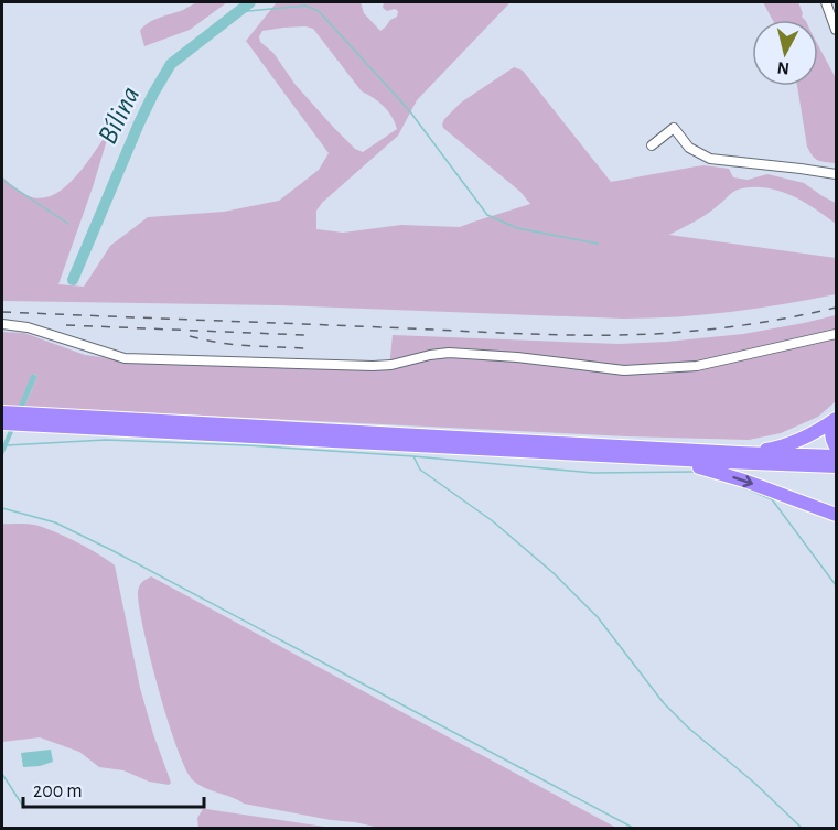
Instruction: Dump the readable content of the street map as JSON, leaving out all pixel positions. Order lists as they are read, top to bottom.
{
  "water": ["Bílina"],
  "scale_bar": "200 m",
  "north": "bottom"
}
